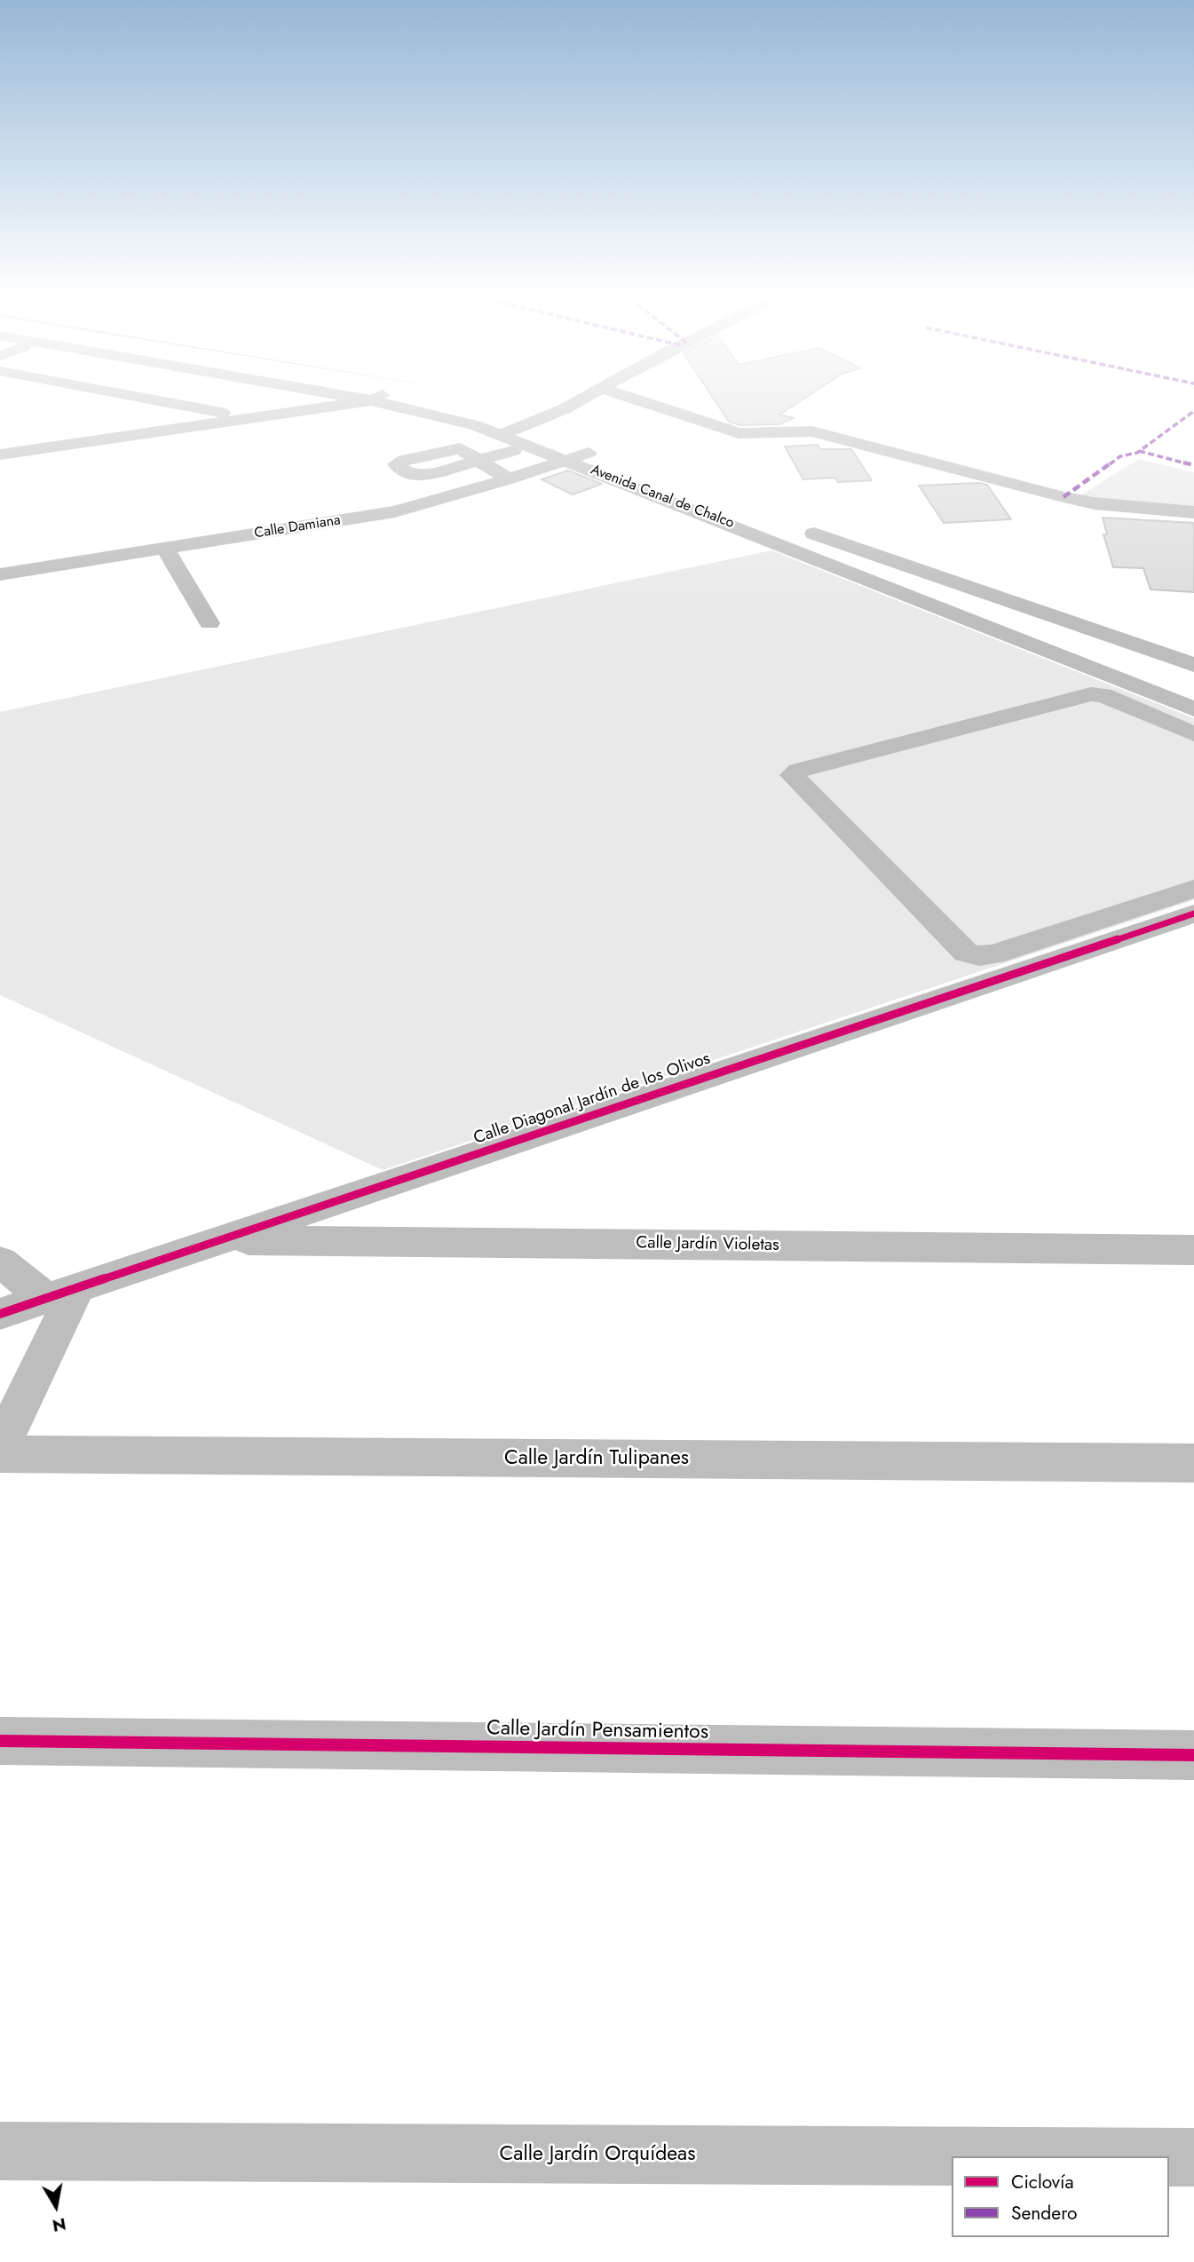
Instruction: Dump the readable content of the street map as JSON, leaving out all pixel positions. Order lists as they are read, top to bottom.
{
  "streets": {
    "street": [
      "Avenida Canal de Chalco",
      "Calle Damiana",
      "Calle Diagonal Jardín de los Olivos",
      "Calle Jardín Violetas",
      "Calle Jardín Tulipanes",
      "Calle Jardín Pensamientos",
      "Calle Jardín Orquídeas"
    ]
  },
  "crossings": [
    ["Avenida Canal de Chalco", "Calle Damiana"],
    ["Calle Diagonal Jardín de los Olivos", "Calle Jardín Violetas"]
  ],
  "legend": ["Ciclovía", "Sendero"],
  "north": "bottom"
}
